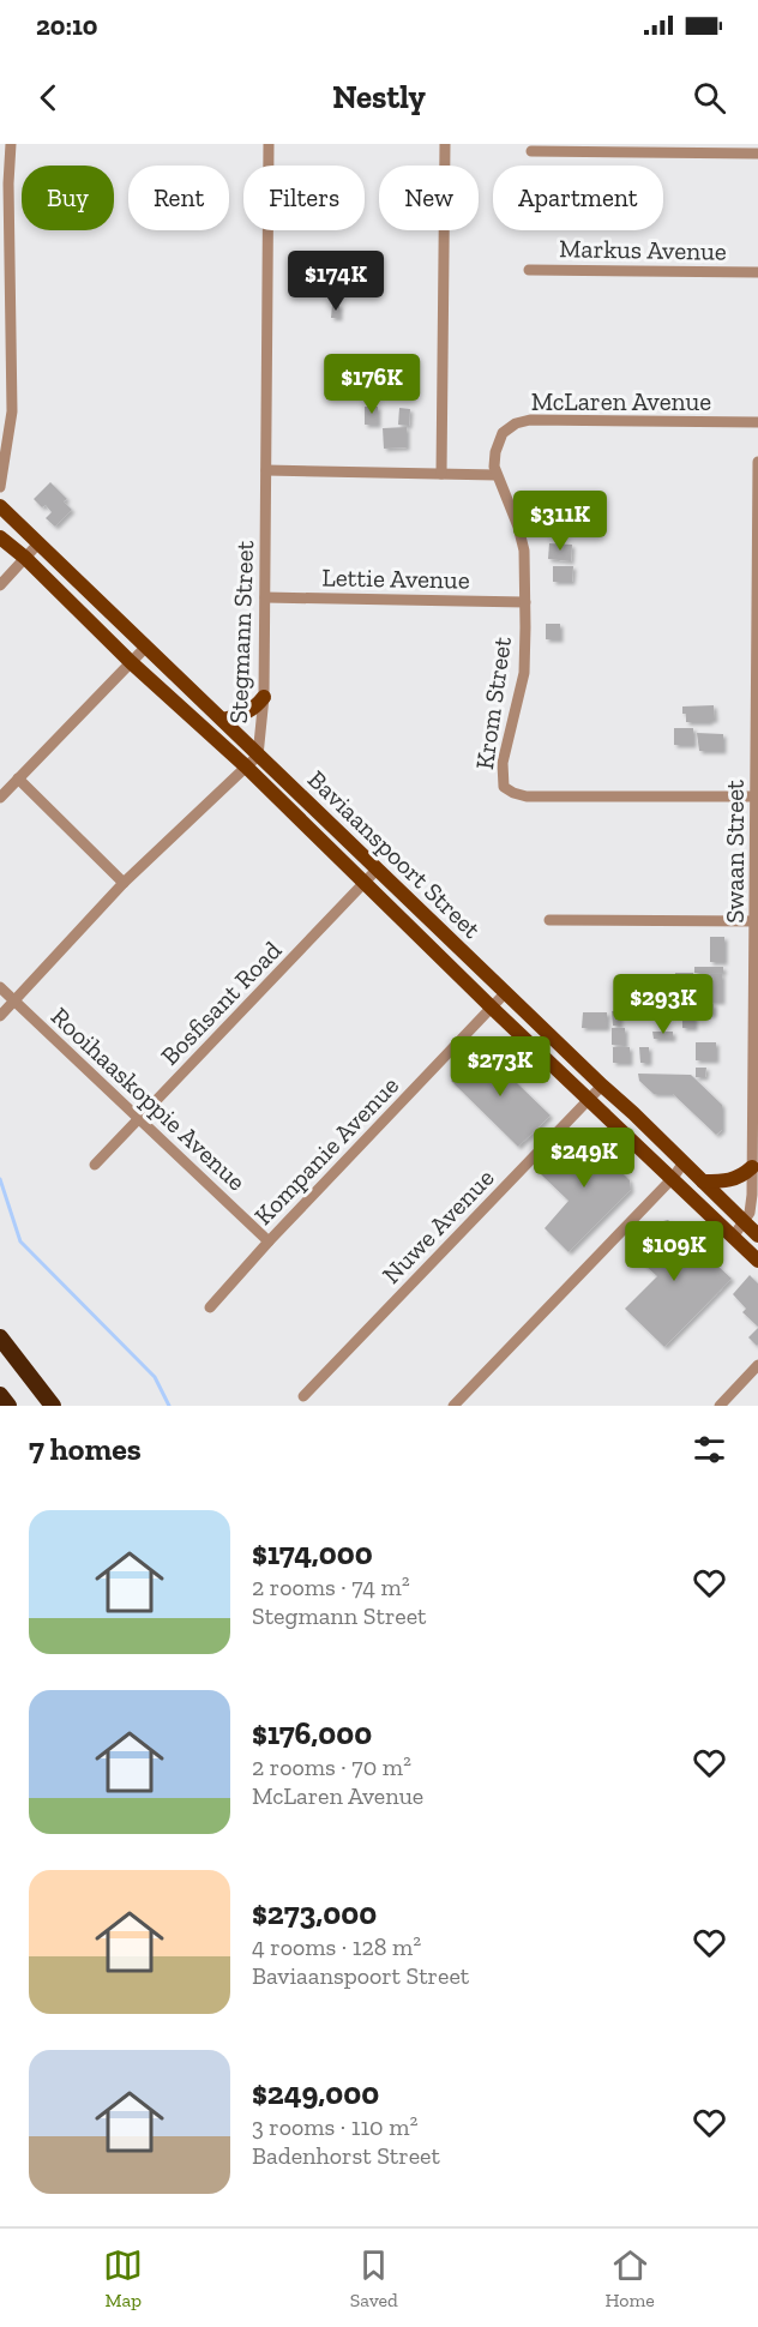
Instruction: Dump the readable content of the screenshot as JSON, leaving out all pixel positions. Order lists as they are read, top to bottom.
{
  "streets": {
    "main road": ["Baviaanspoort Street"],
    "street": [
      "Markus Avenue",
      "McLaren Avenue",
      "Lettie Avenue",
      "Stegmann Street",
      "Krom Street",
      "Swaan Street",
      "Bosfisant Road",
      "Rooihaaskoppie Avenue",
      "Kompanie Avenue",
      "Nuwe Avenue"
    ]
  },
  "crossings": [
    ["McLaren Avenue", "Krom Street"],
    ["Lettie Avenue", "Stegmann Street"],
    ["Lettie Avenue", "Krom Street"],
    ["Stegmann Street", "Baviaanspoort Street"],
    ["Stegmann Street", "Rooihaaskoppie Avenue"],
    ["Krom Street", "Swaan Street"],
    ["Swaan Street", "Baviaanspoort Street"],
    ["Baviaanspoort Street", "Bosfisant Road"],
    ["Baviaanspoort Street", "Kompanie Avenue"],
    ["Baviaanspoort Street", "Nuwe Avenue"],
    ["Bosfisant Road", "Rooihaaskoppie Avenue"],
    ["Rooihaaskoppie Avenue", "Kompanie Avenue"]
  ],
  "page": {
    "status": "20:10",
    "header": "Nestly",
    "chip": [
      "Buy",
      "Rent",
      "Filters",
      "New",
      "Apartment"
    ],
    "price": [
      "$174K",
      "$176K",
      "$311K",
      "$293K",
      "$273K",
      "$249K",
      "$109K"
    ],
    "heading": "7 homes",
    "list": [
      {
        "name": "$174,000",
        "note": "2 rooms · 74 m² · Stegmann Street"
      },
      {
        "name": "$176,000",
        "note": "2 rooms · 70 m² · McLaren Avenue"
      },
      {
        "name": "$273,000",
        "note": "4 rooms · 128 m² · Baviaanspoort Street"
      },
      {
        "name": "$249,000",
        "note": "3 rooms · 110 m² · Badenhorst Street"
      }
    ],
    "tabs": ["Map", "Saved", "Home"]
  }
}
